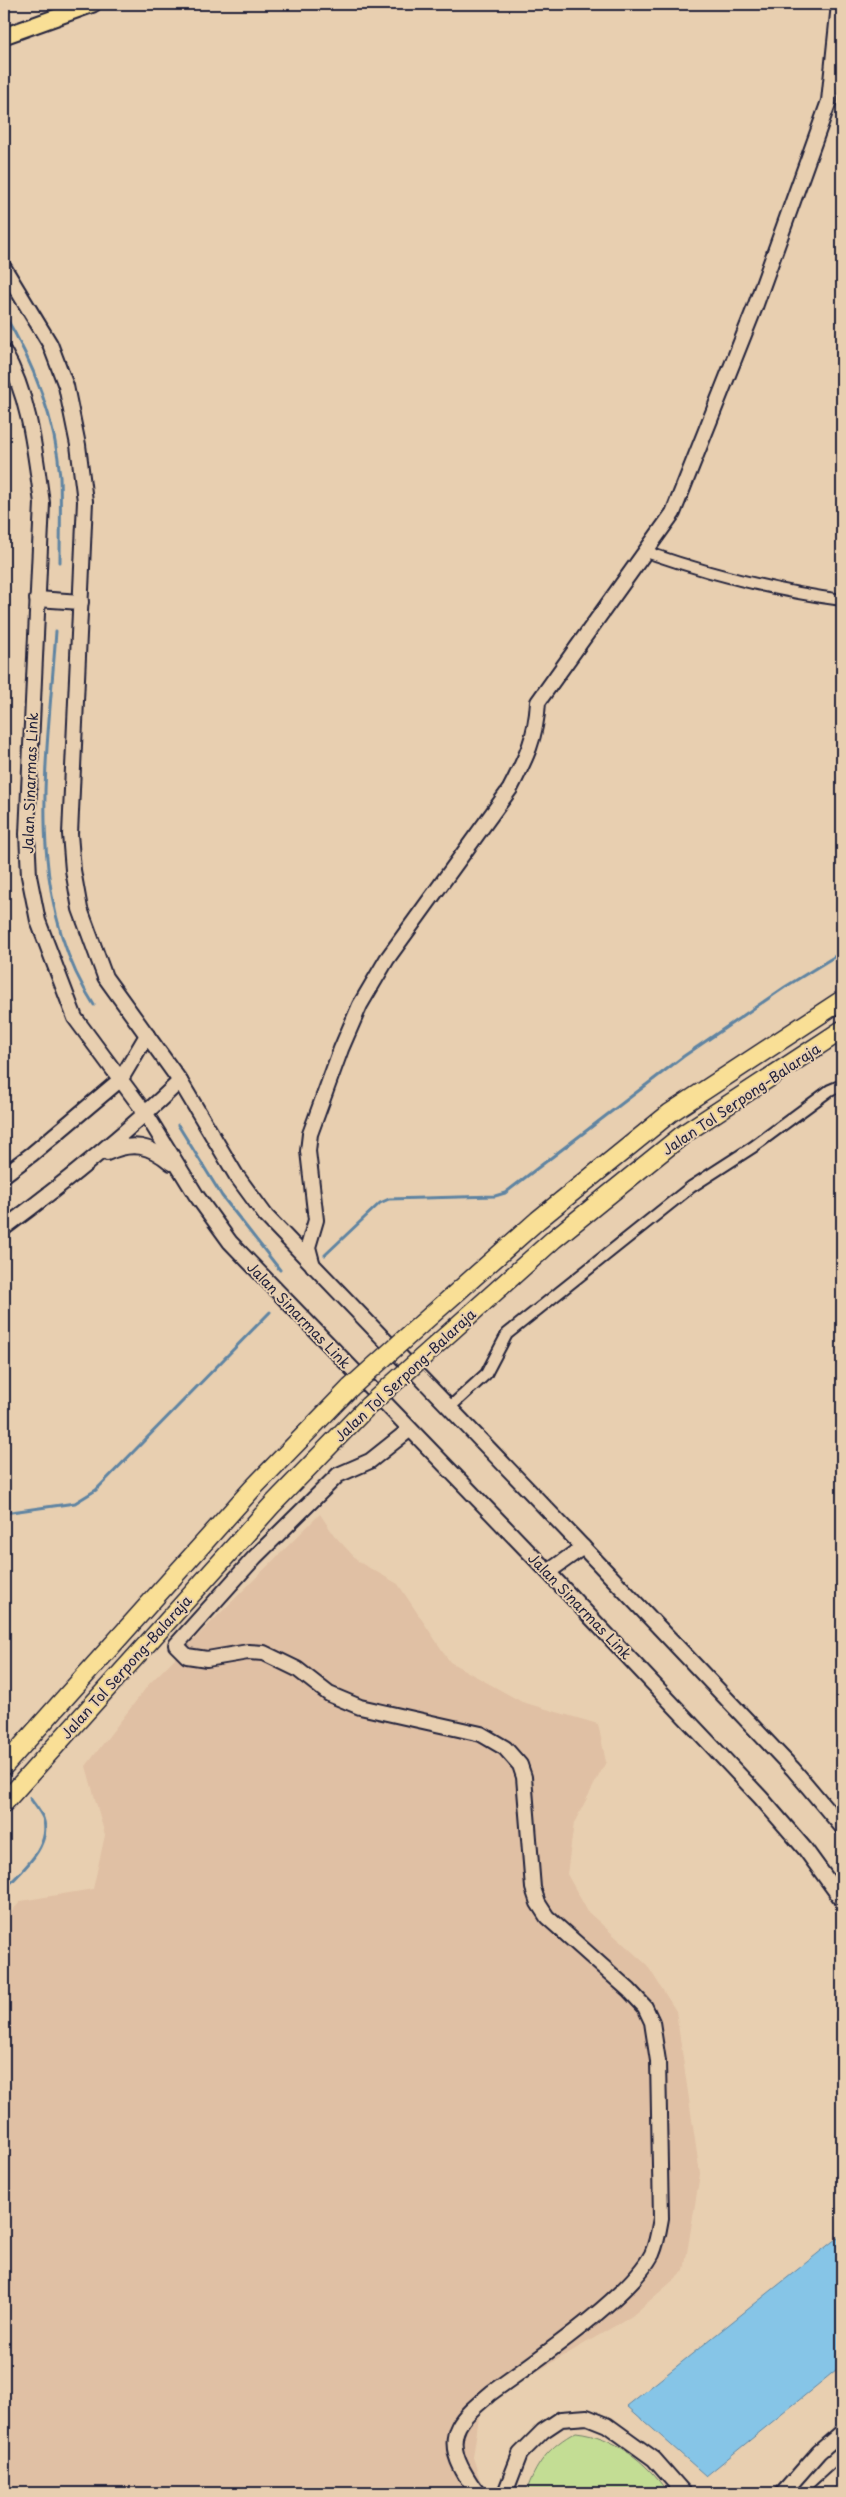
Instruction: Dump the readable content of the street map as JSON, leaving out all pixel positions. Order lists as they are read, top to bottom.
{
  "streets": {
    "highway": ["Jalan Tol Serpong–Balaraja"],
    "street": ["Jalan Sinarmas Link"]
  }
}
